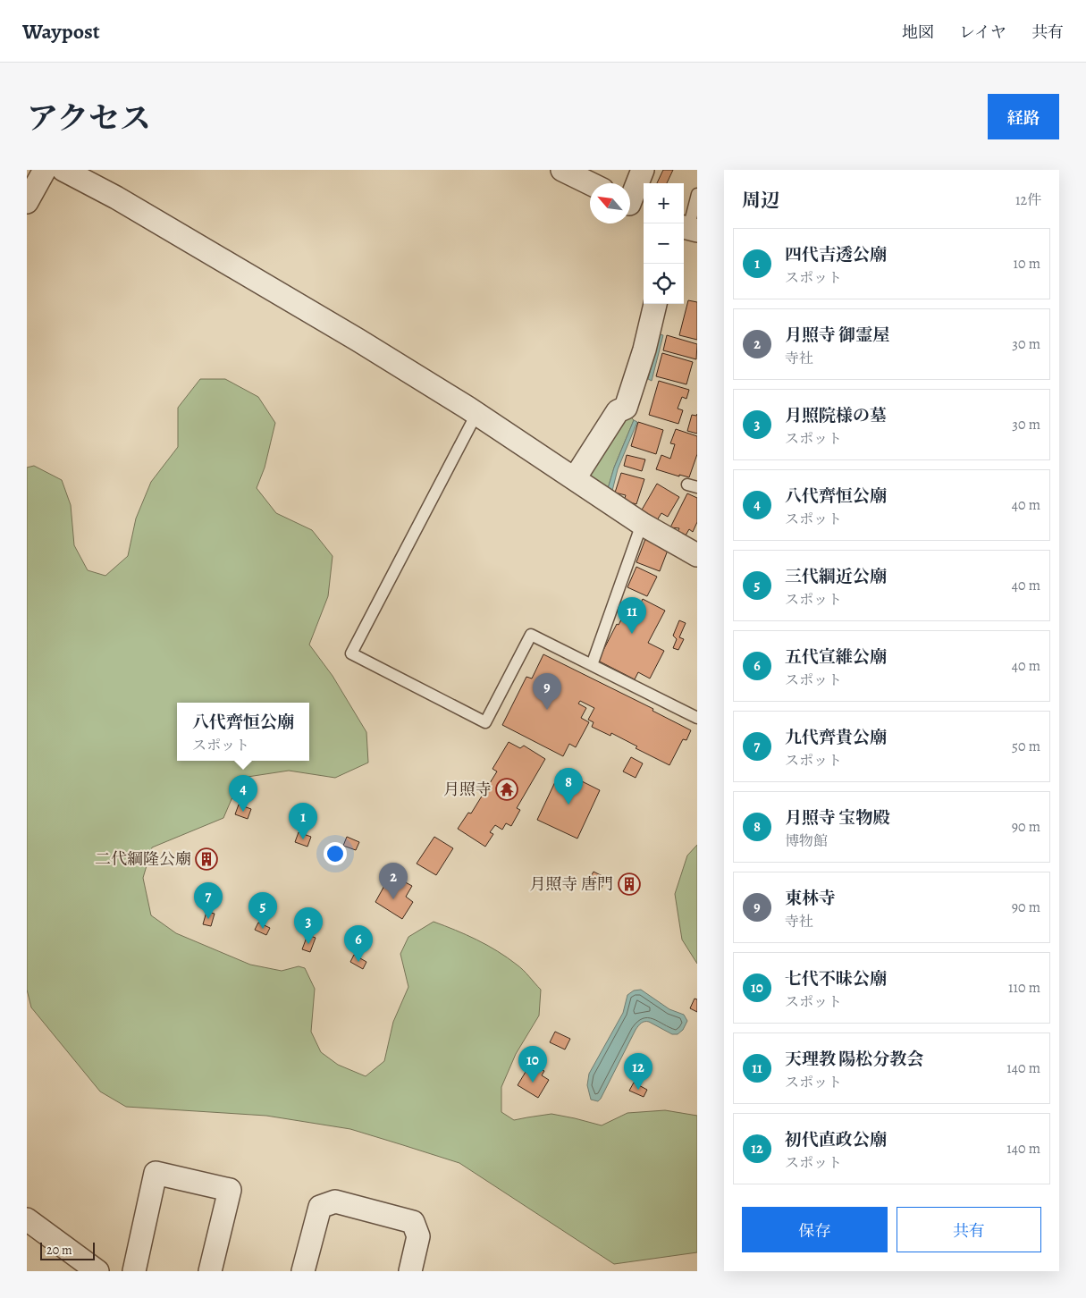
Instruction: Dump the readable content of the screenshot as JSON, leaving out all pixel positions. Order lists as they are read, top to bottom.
{
  "places": {
    "temple": ["月照寺"],
    "building": ["二代綱隆公廟", "月照寺 唐門"]
  },
  "scale_bar": "20 m",
  "north": "top left",
  "page": {
    "header": "Waypost",
    "nav": ["地図", "レイヤ", "共有"],
    "title": "アクセス",
    "buttons": [
      "経路",
      ["保存", "共有"]
    ],
    "heading": ["周辺", "12件"],
    "map_buttons": ["+", "−"],
    "list": [
      {
        "mark": "1",
        "name": "四代吉透公廟",
        "note": "スポット",
        "value": "10 m"
      },
      {
        "mark": "2",
        "name": "月照寺 御霊屋",
        "note": "寺社",
        "value": "30 m"
      },
      {
        "mark": "3",
        "name": "月照院様の墓",
        "note": "スポット",
        "value": "30 m"
      },
      {
        "mark": "4",
        "name": "八代齊恒公廟",
        "note": "スポット",
        "value": "40 m"
      },
      {
        "mark": "5",
        "name": "三代綱近公廟",
        "note": "スポット",
        "value": "40 m"
      },
      {
        "mark": "6",
        "name": "五代宣維公廟",
        "note": "スポット",
        "value": "40 m"
      },
      {
        "mark": "7",
        "name": "九代齊貴公廟",
        "note": "スポット",
        "value": "50 m"
      },
      {
        "mark": "8",
        "name": "月照寺 宝物殿",
        "note": "博物館",
        "value": "90 m"
      },
      {
        "mark": "9",
        "name": "東林寺",
        "note": "寺社",
        "value": "90 m"
      },
      {
        "mark": "10",
        "name": "七代不昧公廟",
        "note": "スポット",
        "value": "110 m"
      },
      {
        "mark": "11",
        "name": "天理教 陽松分教会",
        "note": "スポット",
        "value": "140 m"
      },
      {
        "mark": "12",
        "name": "初代直政公廟",
        "note": "スポット",
        "value": "140 m"
      }
    ],
    "pins": [
      "11",
      "9",
      "8",
      "4",
      "1",
      "2",
      "7",
      "5",
      "3",
      "6",
      "10",
      "12"
    ],
    "popup": ["八代齊恒公廟", "スポット"],
    "scale": "20 m"
  }
}
